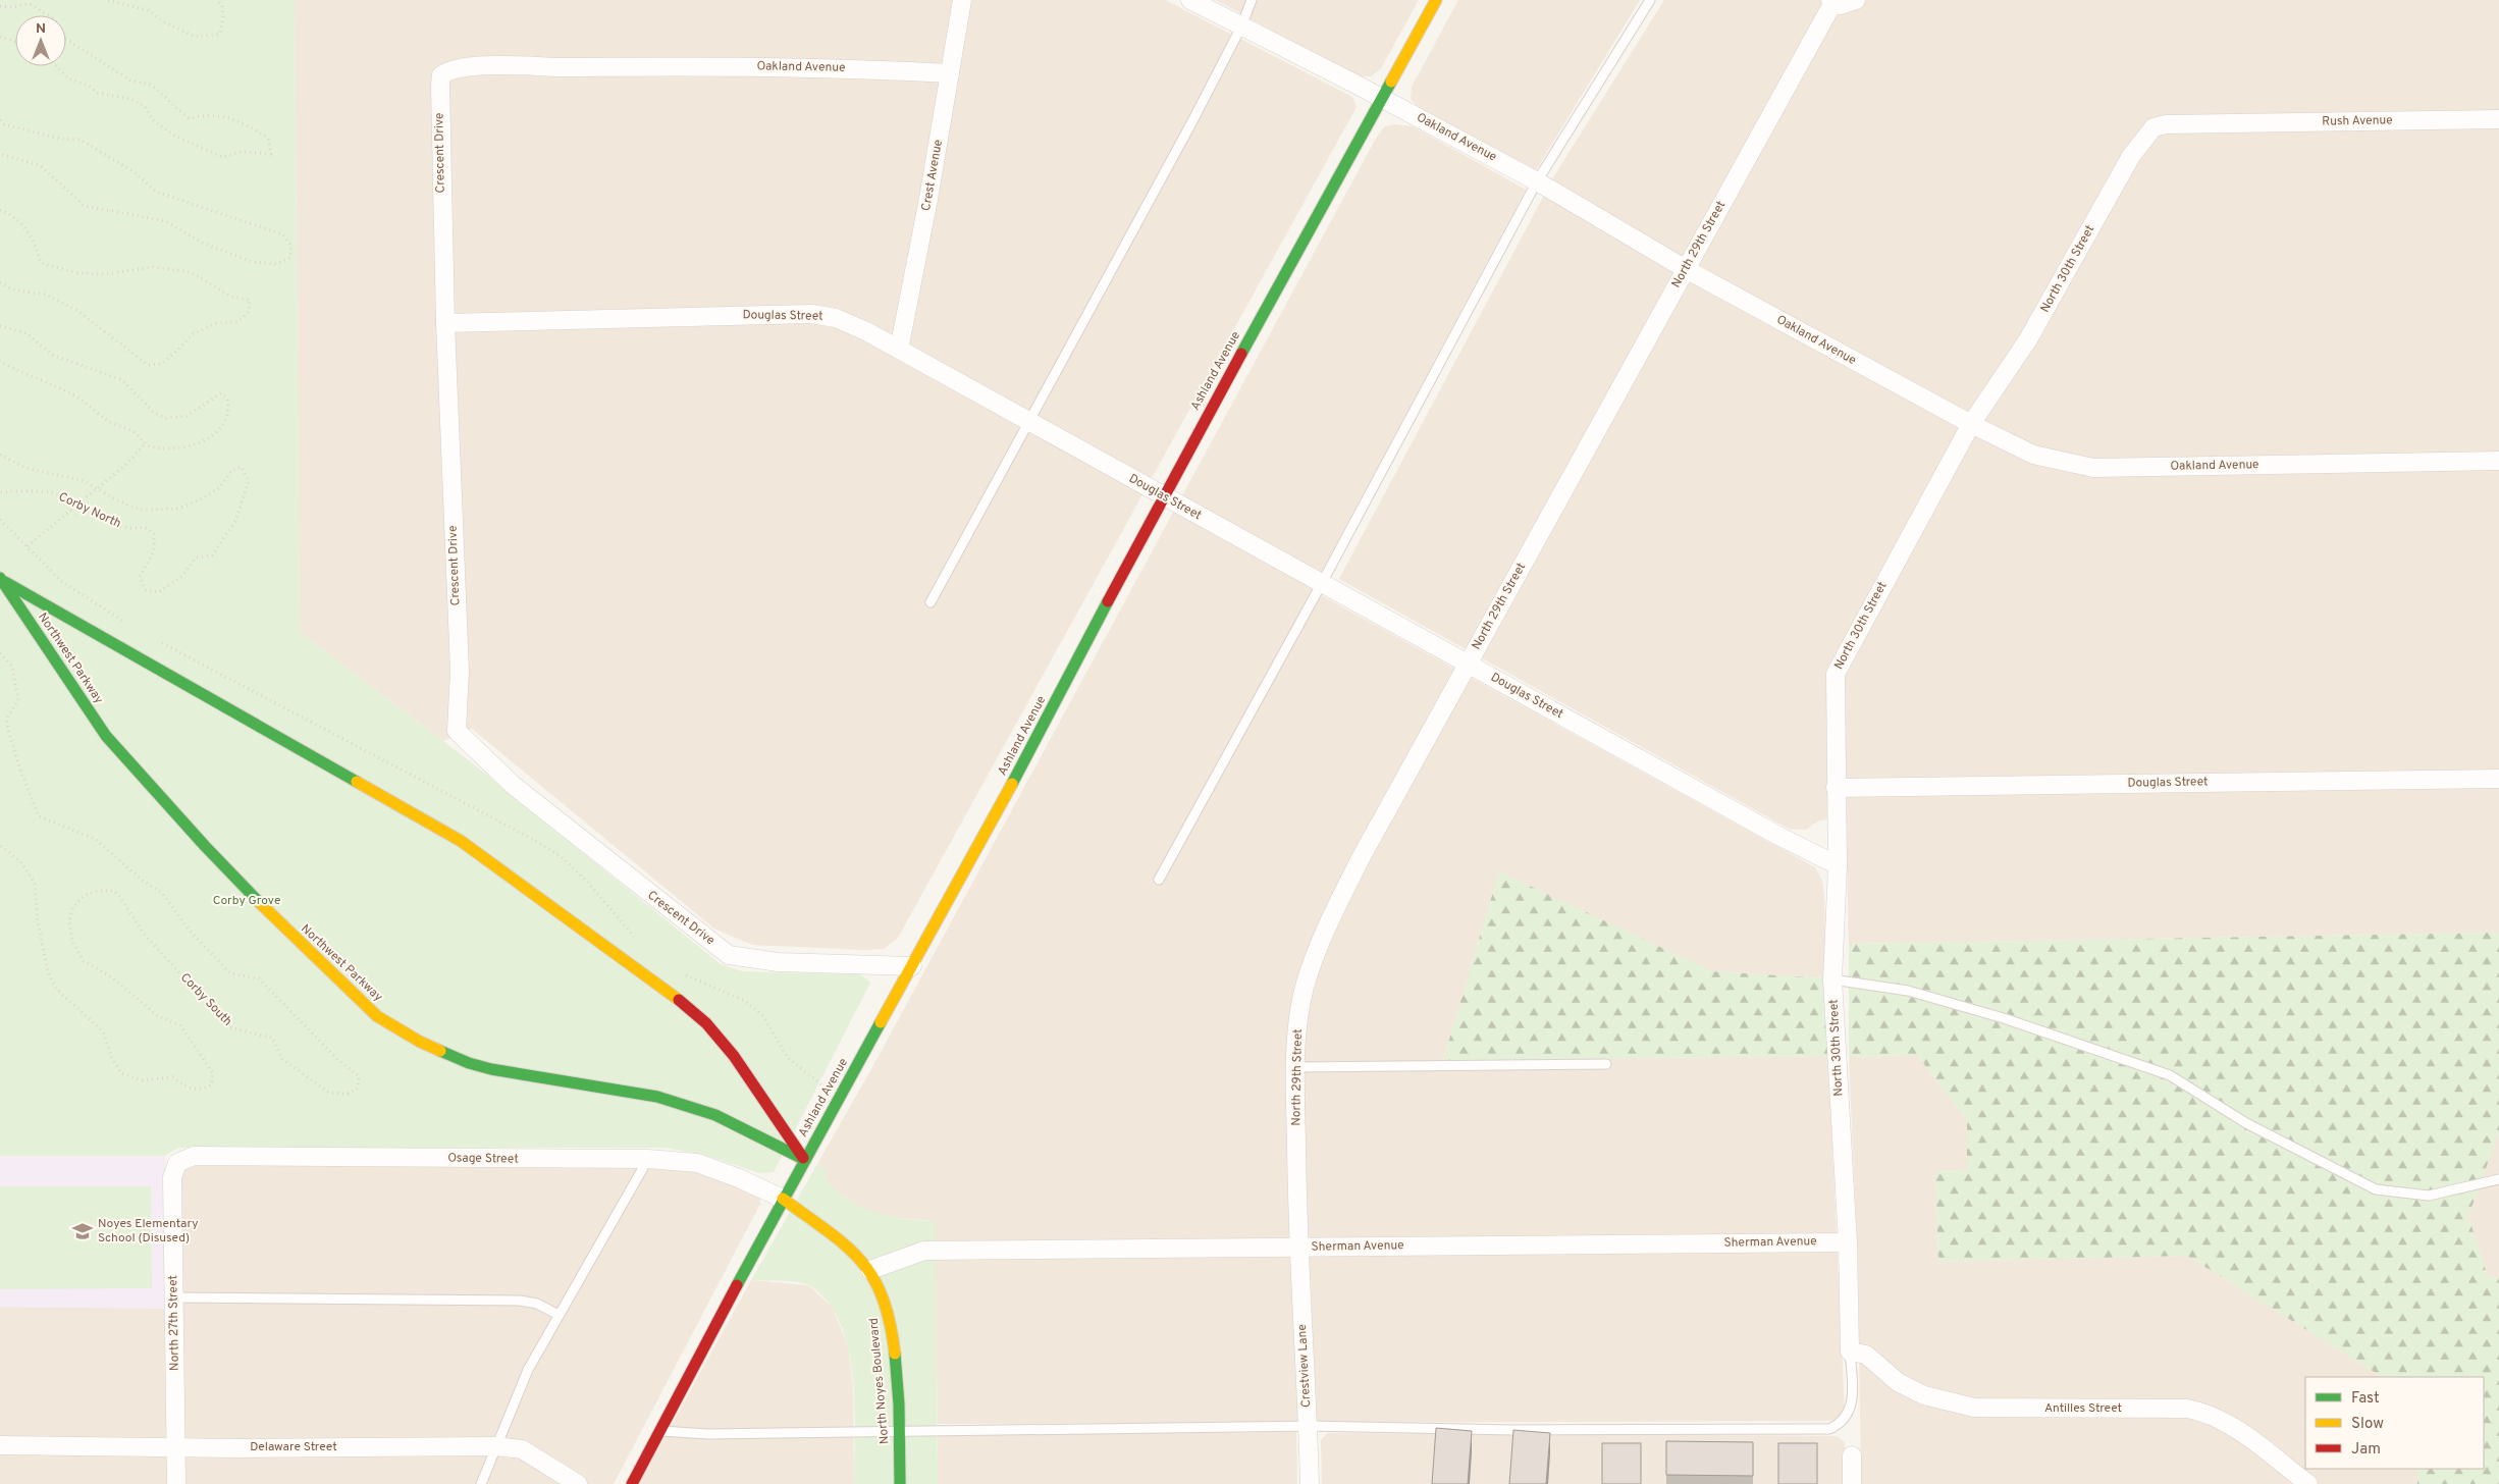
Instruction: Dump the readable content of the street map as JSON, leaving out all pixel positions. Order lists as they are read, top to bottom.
{
  "streets": {
    "street": [
      "Oakland Avenue",
      "Rush Avenue",
      "Crescent Drive",
      "Crest Avenue",
      "North 29th Street",
      "North 30th Street",
      "Douglas Street",
      "Ashland Avenue",
      "Northwest Parkway",
      "Osage Street",
      "Sherman Avenue",
      "North 27th Street",
      "Crestview Lane",
      "North Noyes Boulevard",
      "Antilles Street",
      "Delaware Street"
    ],
    "path": ["Corby North", "Corby South"]
  },
  "crossings": [
    ["Oakland Avenue", "Crescent Drive"],
    ["Oakland Avenue", "Crest Avenue"],
    ["Oakland Avenue", "North 29th Street"],
    ["Oakland Avenue", "North 30th Street"],
    ["Oakland Avenue", "Ashland Avenue"],
    ["Rush Avenue", "North 30th Street"],
    ["Crescent Drive", "Douglas Street"],
    ["Crescent Drive", "Ashland Avenue"],
    ["Crest Avenue", "Douglas Street"],
    ["North 29th Street", "Douglas Street"],
    ["North 29th Street", "Sherman Avenue"],
    ["North 29th Street", "Crestview Lane"],
    ["North 30th Street", "Douglas Street"],
    ["North 30th Street", "Sherman Avenue"],
    ["North 30th Street", "Antilles Street"],
    ["Douglas Street", "Ashland Avenue"],
    ["Ashland Avenue", "Northwest Parkway"],
    ["Ashland Avenue", "Osage Street"],
    ["Ashland Avenue", "North Noyes Boulevard"],
    ["Osage Street", "North 27th Street"],
    ["Osage Street", "North Noyes Boulevard"],
    ["Sherman Avenue", "Crestview Lane"],
    ["Sherman Avenue", "North Noyes Boulevard"],
    ["North 27th Street", "Delaware Street"]
  ],
  "parks": ["Corby Grove"],
  "places": {
    "school or university": ["Noyes Elementary School (Disused)"]
  },
  "legend": ["Fast", "Slow", "Jam"],
  "north": "top"
}
